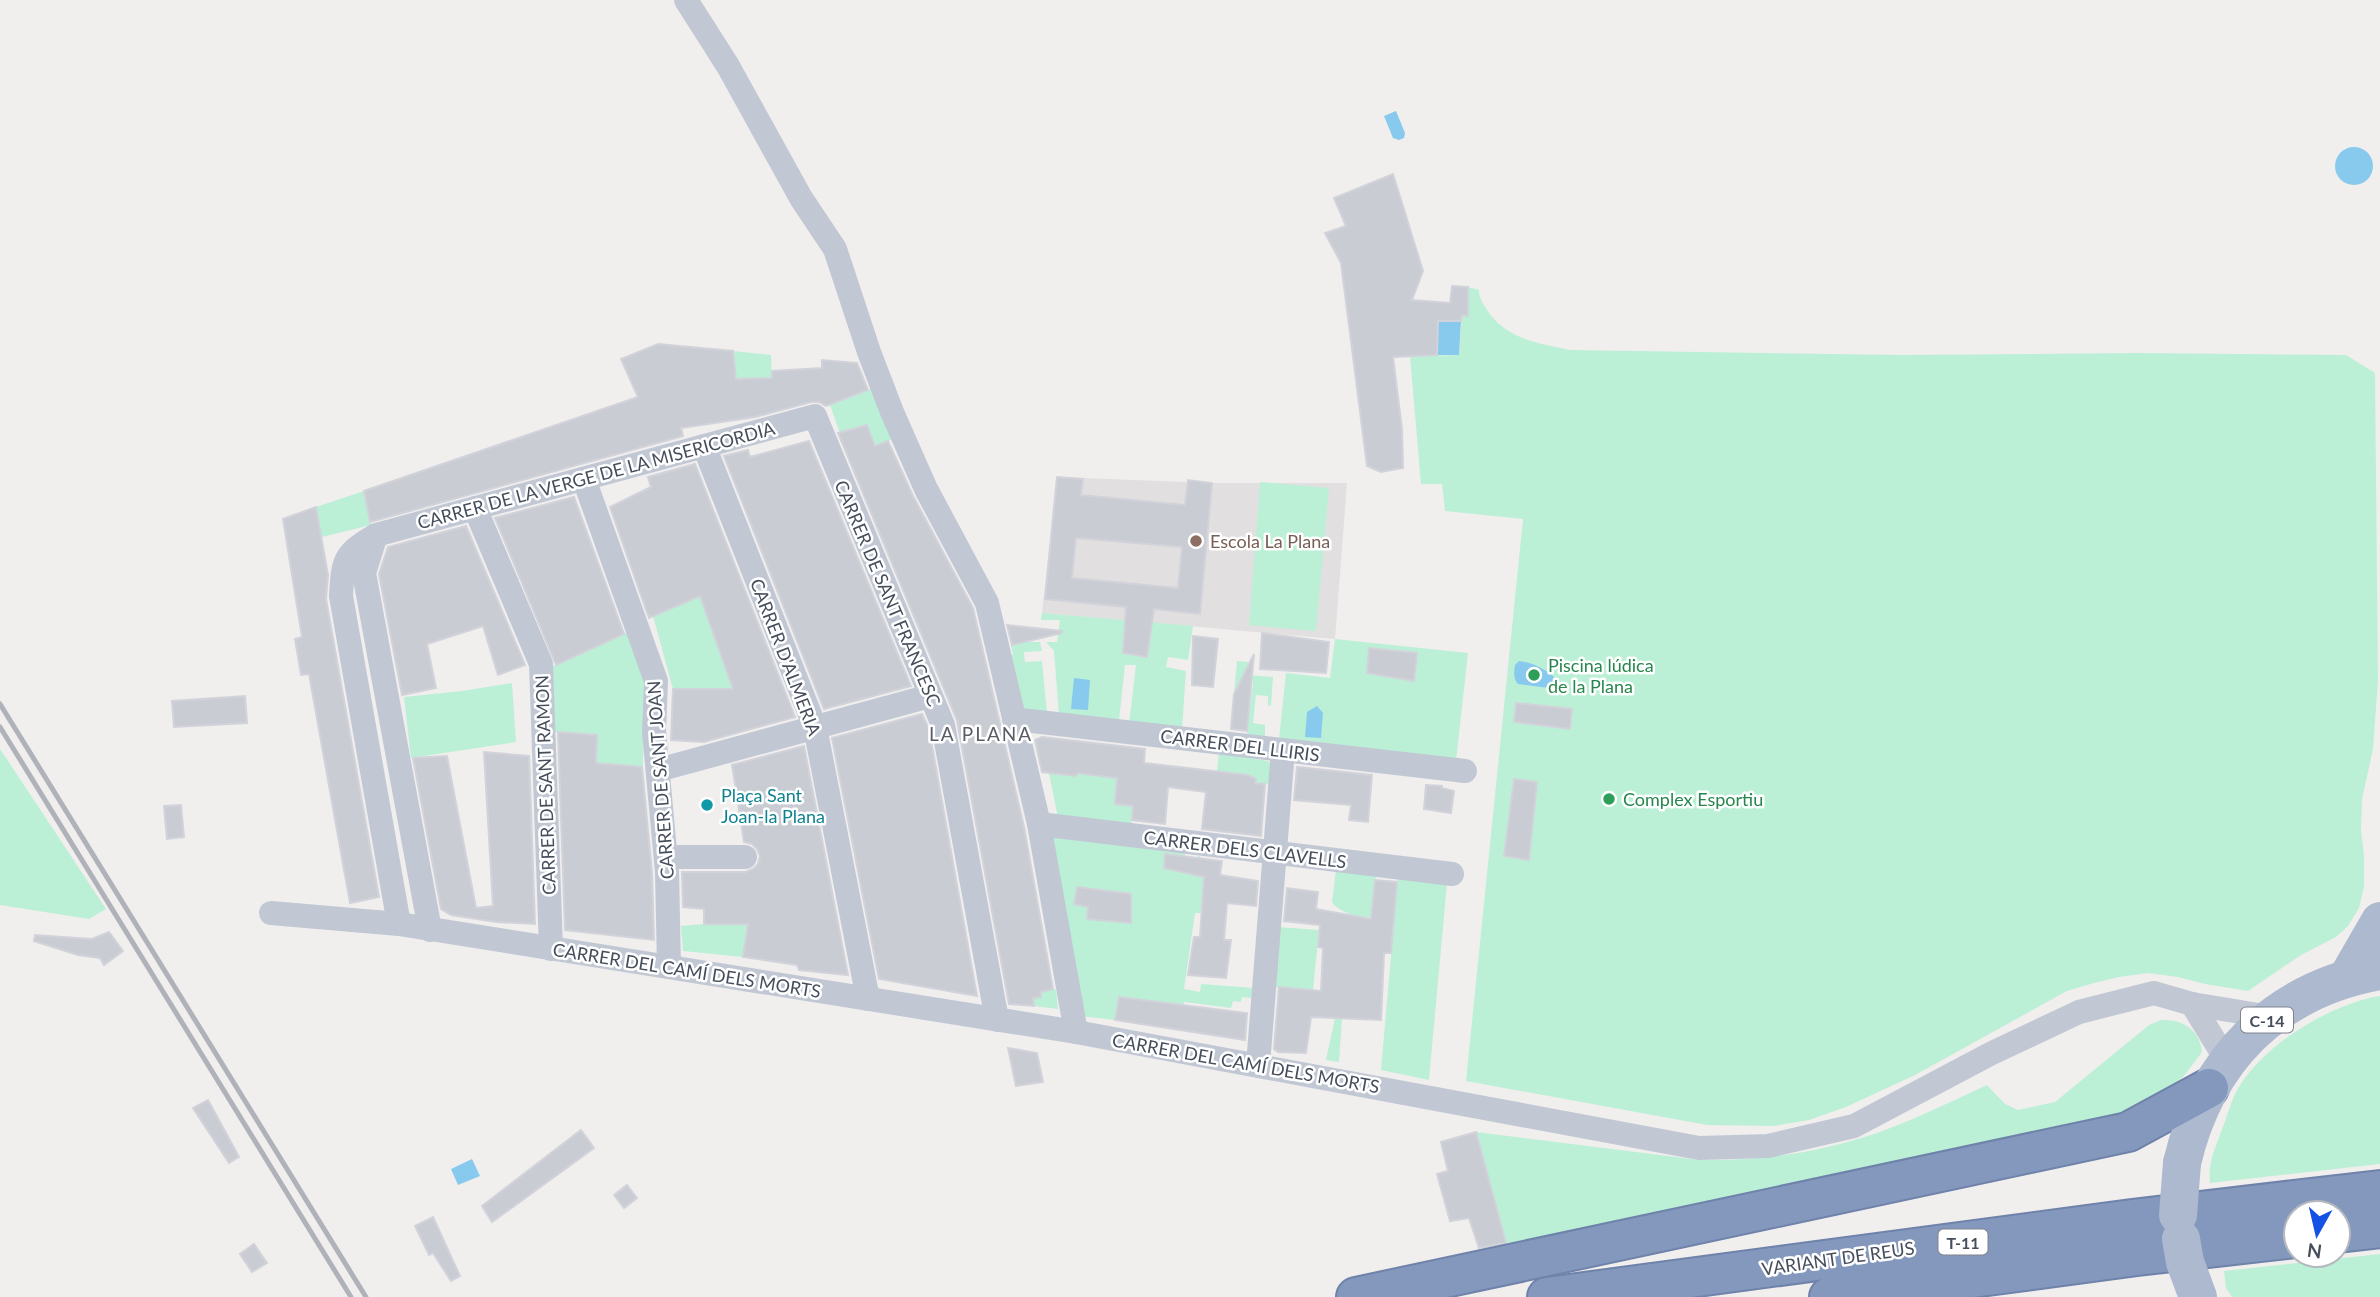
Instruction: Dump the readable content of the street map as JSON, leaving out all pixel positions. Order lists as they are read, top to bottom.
{
  "streets": {
    "highway": ["T-11", "VARIANT DE REUS"],
    "main road": ["C-14"],
    "street": [
      "CARRER DE LA VERGE DE LA MISERICORDIA",
      "CARRER DE SANT FRANCESC",
      "CARRER D'ALMERIA",
      "CARRER DEL LLIRIS",
      "CARRER DE SANT JOAN",
      "CARRER DE SANT RAMON",
      "CARRER DELS CLAVELLS",
      "CARRER DEL CAMÍ DELS MORTS"
    ]
  },
  "crossings": [
    ["CARRER DE LA VERGE DE LA MISERICORDIA", "CARRER DE SANT FRANCESC"],
    ["CARRER DE LA VERGE DE LA MISERICORDIA", "CARRER D'ALMERIA"],
    ["CARRER DE LA VERGE DE LA MISERICORDIA", "CARRER DE SANT JOAN"],
    ["CARRER DE LA VERGE DE LA MISERICORDIA", "CARRER DE SANT RAMON"],
    ["CARRER DE SANT FRANCESC", "CARRER DEL CAMÍ DELS MORTS"],
    ["CARRER D'ALMERIA", "CARRER DEL CAMÍ DELS MORTS"],
    ["CARRER DE SANT JOAN", "CARRER DEL CAMÍ DELS MORTS"],
    ["CARRER DE SANT RAMON", "CARRER DEL CAMÍ DELS MORTS"],
    ["CARRER DEL CAMÍ DELS MORTS", "C-14"]
  ],
  "districts": ["LA PLANA"],
  "places": [
    "Escola La Plana",
    "Piscina lúdica de la Plana",
    "Complex Esportiu",
    "Plaça Sant Joan-la Plana"
  ],
  "north": "bottom"
}
